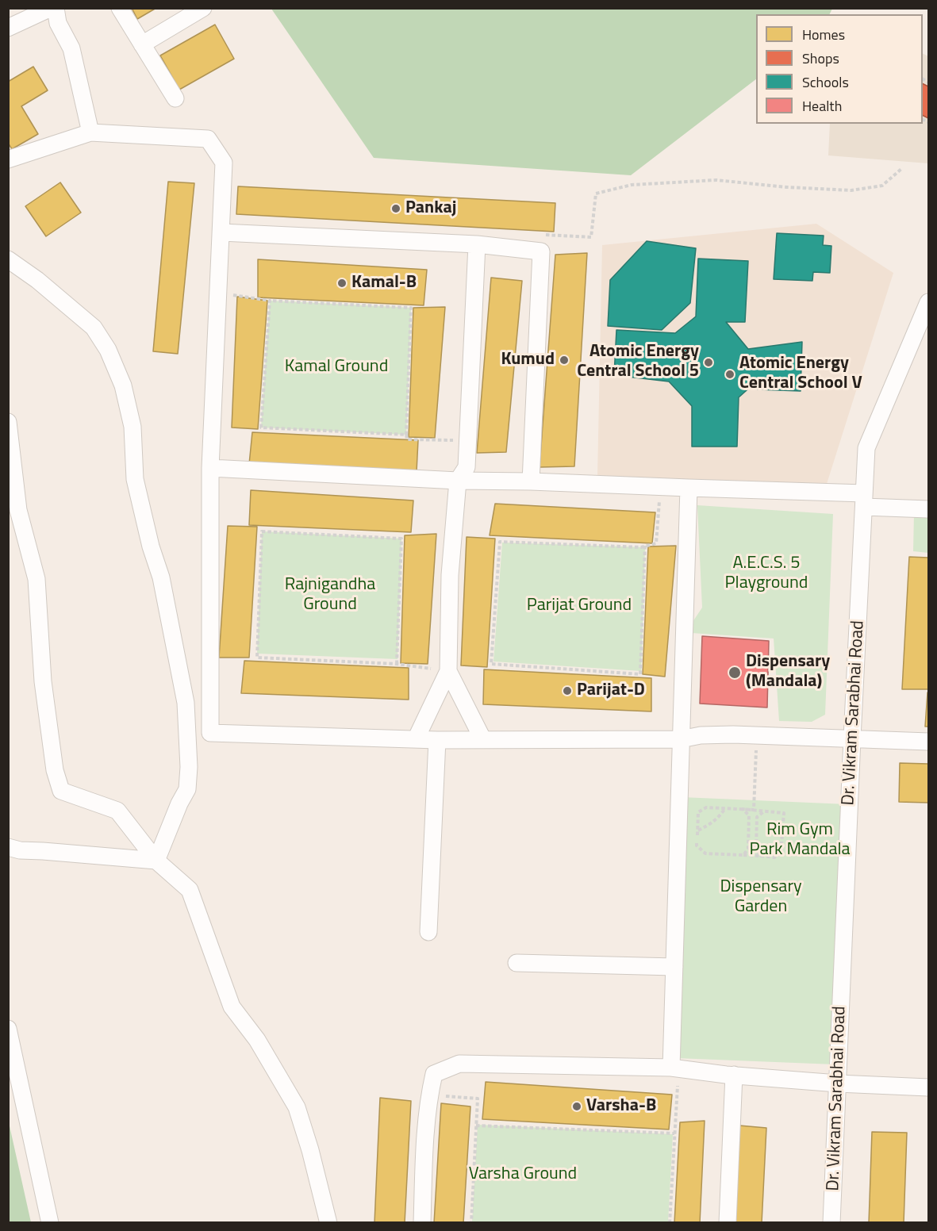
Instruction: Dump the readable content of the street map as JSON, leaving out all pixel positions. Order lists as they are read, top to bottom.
{
  "streets": {
    "street": ["Dr. Vikram Sarabhai Road"]
  },
  "parks": [
    "Kamal Ground",
    "A.E.C.S. 5 Playground",
    "Rajnigandha Ground",
    "Parijat Ground",
    "Rim Gym Park Mandala",
    "Dispensary Garden",
    "Varsha Ground"
  ],
  "places": [
    "Pankaj",
    "Kamal-B",
    "Kumud",
    "Atomic Energy Central School 5",
    "Atomic Energy Central School V",
    "Dispensary (Mandala)",
    "Parijat-D",
    "Varsha-B"
  ],
  "legend": [
    "Homes",
    "Shops",
    "Schools",
    "Health"
  ]
}
